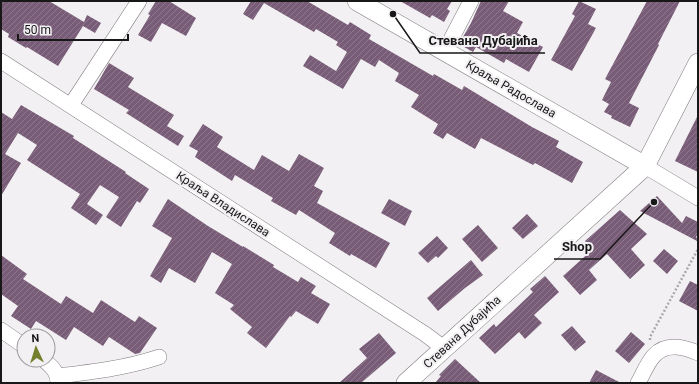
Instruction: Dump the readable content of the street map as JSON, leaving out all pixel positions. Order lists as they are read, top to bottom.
{
  "streets": {
    "street": ["Краља Радослава", "Краља Владислава", "Стевана Дубајића"]
  },
  "crossings": [
    ["Краља Радослава", "Стевана Дубајића"],
    ["Краља Владислава", "Стевана Дубајића"]
  ],
  "places": ["Стевана Дубајића", "Shop"],
  "scale_bar": "50 m",
  "north": "top"
}
